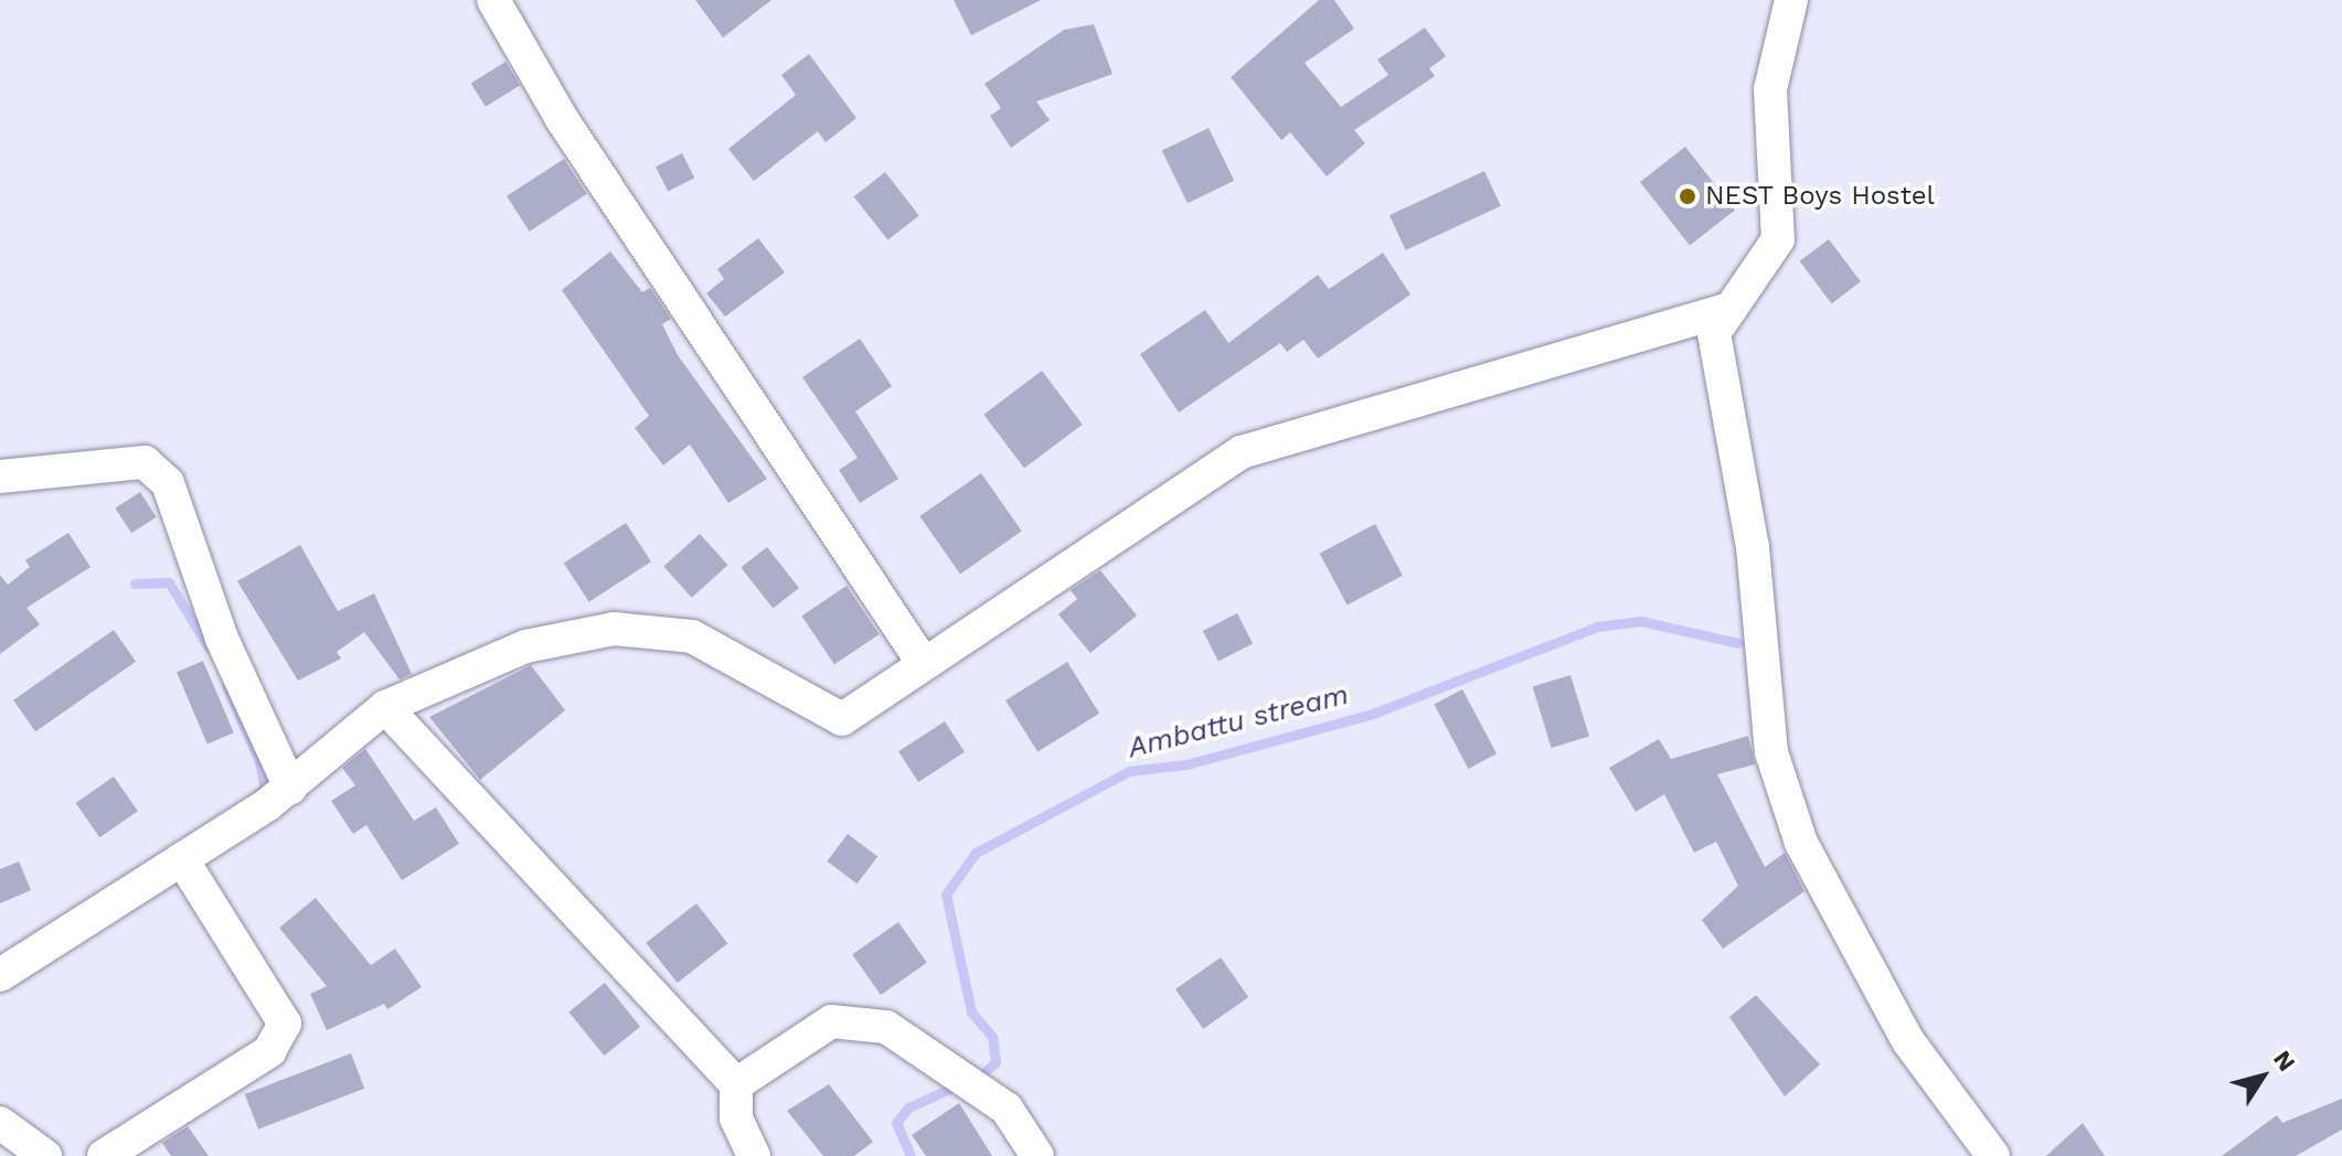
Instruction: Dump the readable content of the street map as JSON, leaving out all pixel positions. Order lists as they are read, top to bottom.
{
  "water": ["Ambattu stream"],
  "places": ["NEST Boys Hostel"],
  "north": "top right"
}
